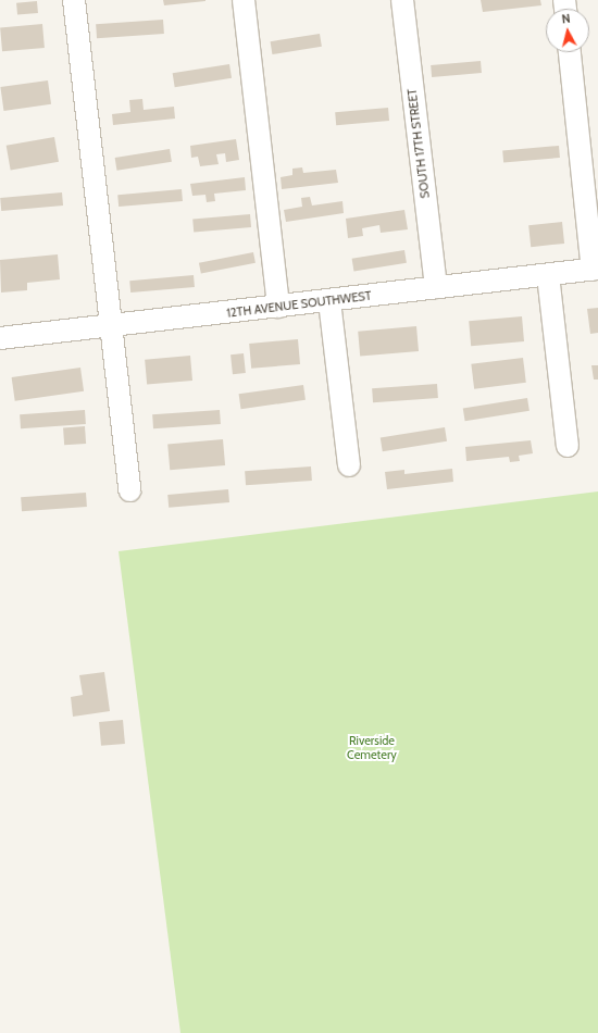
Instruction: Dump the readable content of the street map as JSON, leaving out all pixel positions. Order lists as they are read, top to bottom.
{
  "streets": {
    "street": ["SOUTH 17TH STREET", "12TH AVENUE SOUTHWEST"]
  },
  "crossings": [
    ["SOUTH 17TH STREET", "12TH AVENUE SOUTHWEST"]
  ],
  "parks": ["Riverside Cemetery"],
  "north": "top"
}
